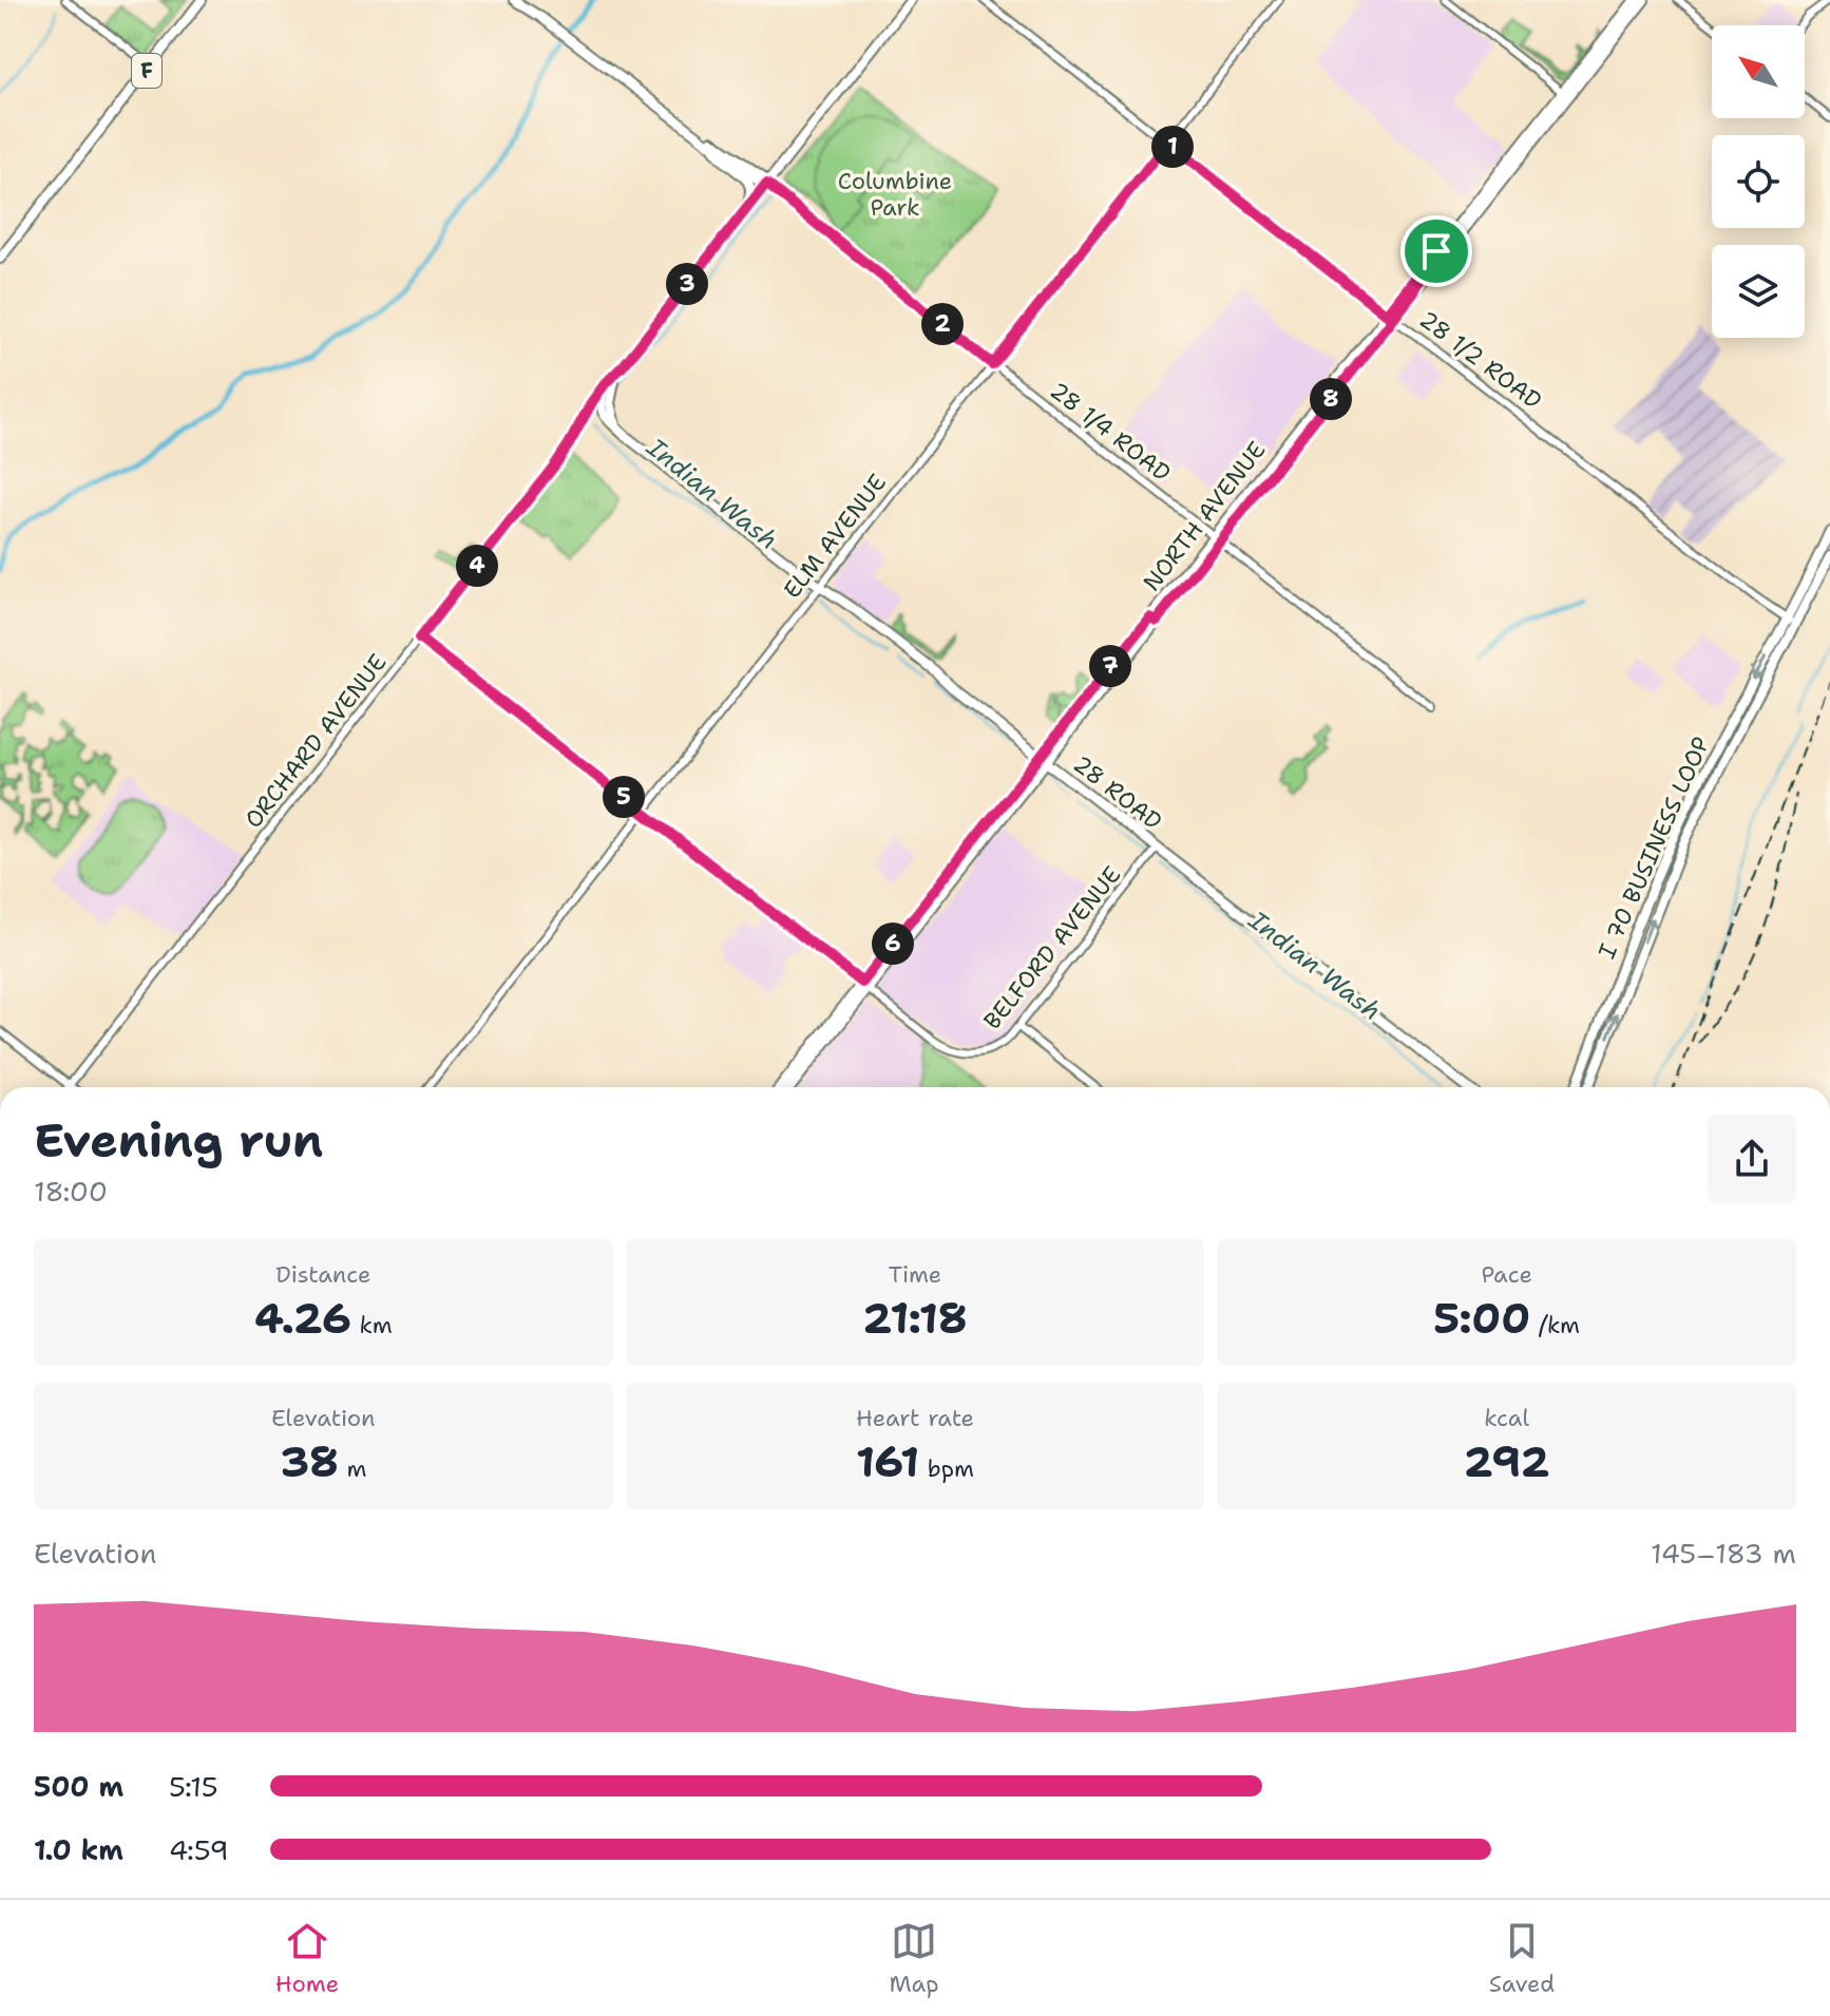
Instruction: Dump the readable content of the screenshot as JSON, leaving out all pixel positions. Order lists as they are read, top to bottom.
{
  "streets": {
    "main road": [
      "F",
      "28 1/4 ROAD",
      "NORTH AVENUE",
      "ORCHARD AVENUE",
      "28 ROAD",
      "I 70 BUSINESS LOOP"
    ],
    "street": ["28 1/2 ROAD", "ELM AVENUE", "BELFORD AVENUE"]
  },
  "crossings": [
    ["28 1/2 ROAD", "NORTH AVENUE"],
    ["28 1/2 ROAD", "ELM AVENUE"],
    ["28 1/2 ROAD", "I 70 BUSINESS LOOP"],
    ["28 1/4 ROAD", "NORTH AVENUE"],
    ["28 1/4 ROAD", "ELM AVENUE"],
    ["28 1/4 ROAD", "ORCHARD AVENUE"],
    ["NORTH AVENUE", "28 ROAD"],
    ["NORTH AVENUE", "BELFORD AVENUE"],
    ["ELM AVENUE", "28 ROAD"],
    ["ORCHARD AVENUE", "28 ROAD"],
    ["28 ROAD", "BELFORD AVENUE"]
  ],
  "water": ["Indian Wash"],
  "parks": ["Columbine Park"],
  "north": "top left",
  "page": {
    "pins": [
      "1",
      "3",
      "2",
      "8",
      "4",
      "7",
      "5",
      "6"
    ],
    "heading": ["Evening run", "18:00"],
    "stats": [
      ["Distance", "4.26 km"],
      ["Time", "21:18"],
      ["Pace", "5:00 /km"],
      ["Elevation", "38 m"],
      ["Heart rate", "161 bpm"],
      ["kcal", "292"]
    ],
    "chart": ["Elevation", "145–183 m"],
    "list": [
      {
        "name": "500 m",
        "note": "5:15"
      },
      {
        "name": "1.0 km",
        "note": "4:59"
      }
    ],
    "tabs": ["Home", "Map", "Saved"]
  }
}
